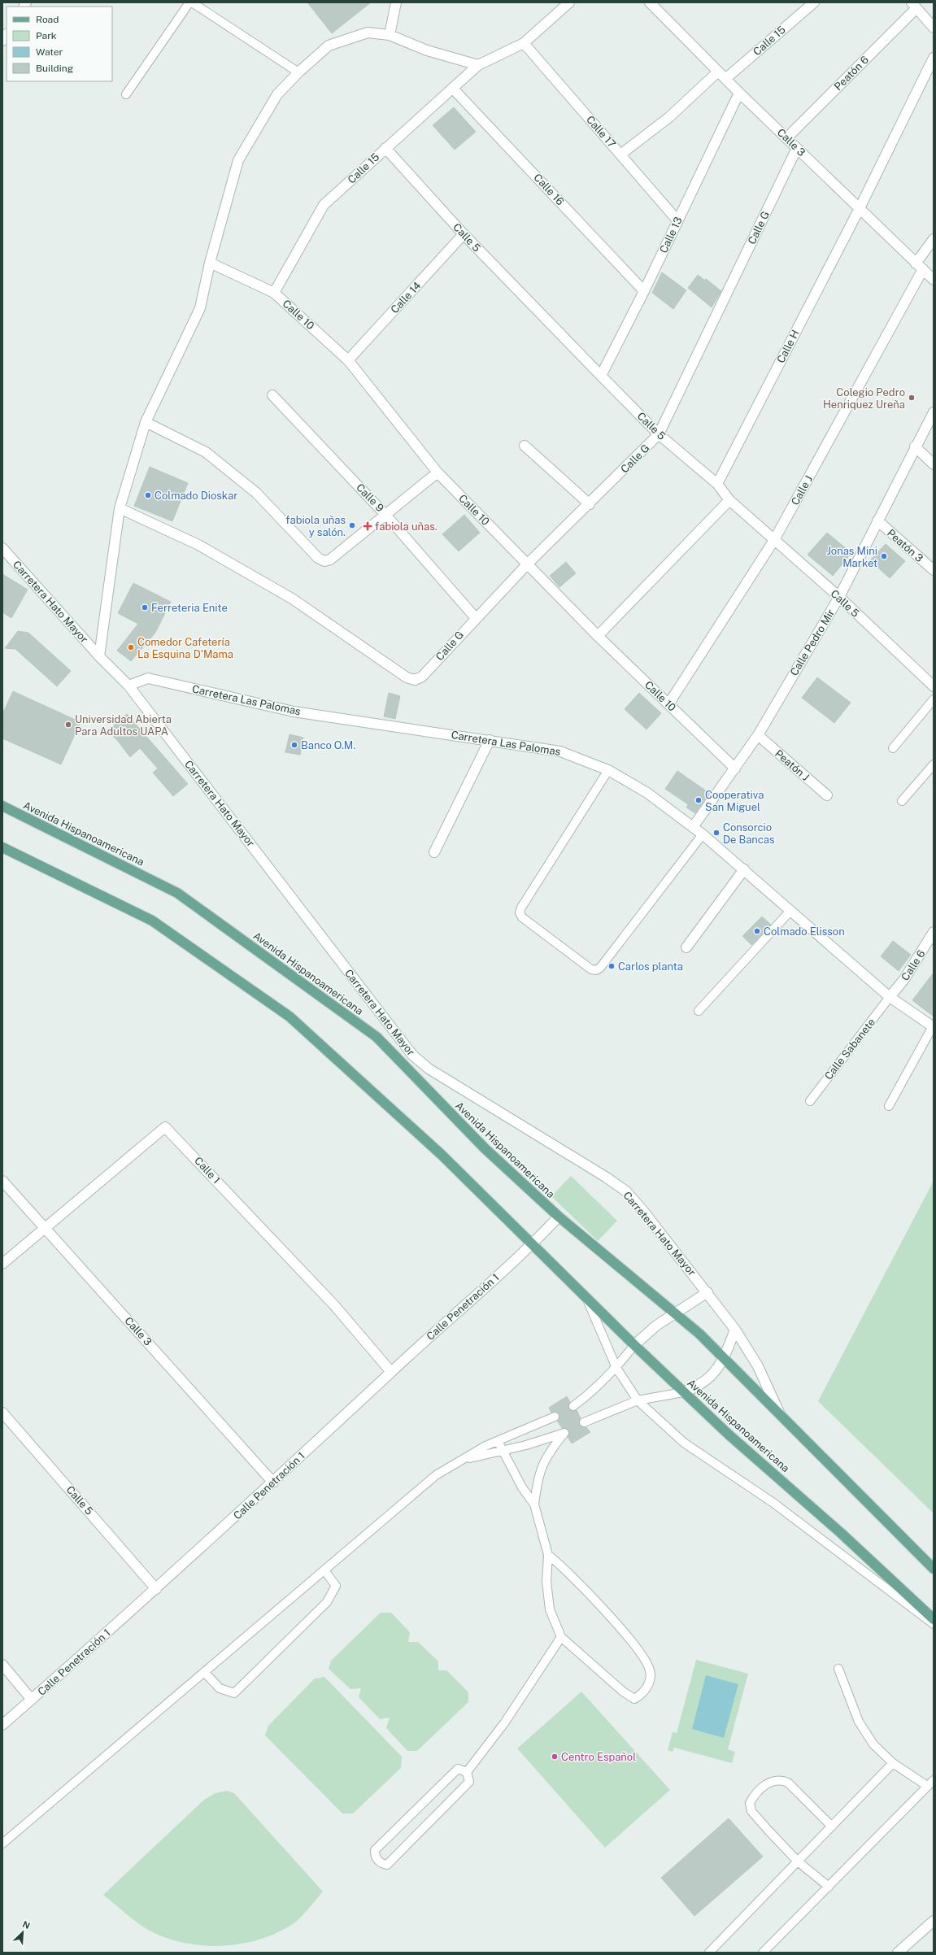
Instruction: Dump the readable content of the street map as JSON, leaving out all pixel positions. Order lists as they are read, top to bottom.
{
  "streets": {
    "main road": ["Avenida Hispanoamericana"],
    "street": [
      "Calle 15",
      "Peatón 6",
      "Calle 17",
      "Calle 3",
      "Calle 16",
      "Calle G",
      "Calle 13",
      "Calle 5",
      "Calle 14",
      "Calle 10",
      "Calle H",
      "Calle J",
      "Calle 9",
      "Peatón 3",
      "Carretera Hato Mayor",
      "Calle Pedro Mir",
      "Carretera Las Palomas",
      "Peatón J",
      "Calle 6",
      "Calle 1",
      "Calle Penetración 1"
    ],
    "lane": ["Calle Sabanete"]
  },
  "crossings": [
    ["Calle 15", "Calle 17"],
    ["Calle 15", "Calle 3"],
    ["Calle 15", "Calle 16"],
    ["Calle 15", "Calle 5"],
    ["Calle 15", "Calle 10"],
    ["Peatón 6", "Calle 3"],
    ["Calle 17", "Calle 13"],
    ["Calle 3", "Calle G"],
    ["Calle 3", "Calle 13"],
    ["Calle 3", "Calle H"],
    ["Calle 3", "Calle J"],
    ["Calle 3", "Calle 1"],
    ["Calle 3", "Calle Penetración 1"],
    ["Calle 16", "Calle 13"],
    ["Calle G", "Calle 5"],
    ["Calle G", "Calle 10"],
    ["Calle G", "Calle 9"],
    ["Calle 13", "Calle 5"],
    ["Calle 5", "Calle 14"],
    ["Calle 5", "Calle H"],
    ["Calle 5", "Calle J"],
    ["Calle 5", "Calle Pedro Mir"],
    ["Calle 5", "Calle Penetración 1"],
    ["Calle 14", "Calle 10"],
    ["Calle 10", "Calle J"],
    ["Calle 10", "Calle Pedro Mir"],
    ["Peatón 3", "Calle Pedro Mir"],
    ["Carretera Hato Mayor", "Carretera Las Palomas"],
    ["Carretera Hato Mayor", "Avenida Hispanoamericana"],
    ["Calle Pedro Mir", "Carretera Las Palomas"],
    ["Calle Pedro Mir", "Peatón J"],
    ["Carretera Las Palomas", "Calle 6"],
    ["Carretera Las Palomas", "Calle Sabanete"],
    ["Avenida Hispanoamericana", "Calle Penetración 1"],
    ["Calle 6", "Calle Sabanete"],
    ["Calle 1", "Calle Penetración 1"]
  ],
  "places": {
    "other": [
      "Colegio Pedro Henriquez Ureña",
      "Colmado Dioskar",
      "fabiola uñas y salón.",
      "Jonas Mini Market",
      "Ferreteria Enite",
      "Comedor Cafetería La Esquina D'Mama",
      "Universidad Abierta Para Adultos UAPA",
      "Banco O.M.",
      "Cooperativa San Miguel",
      "Consorcio De Bancas",
      "Colmado Elisson",
      "Carlos planta",
      "Centro Español"
    ],
    "health": ["fabiola uñas."]
  },
  "legend": [
    "Road",
    "Park",
    "Water",
    "Building"
  ],
  "north": "top right"
}
